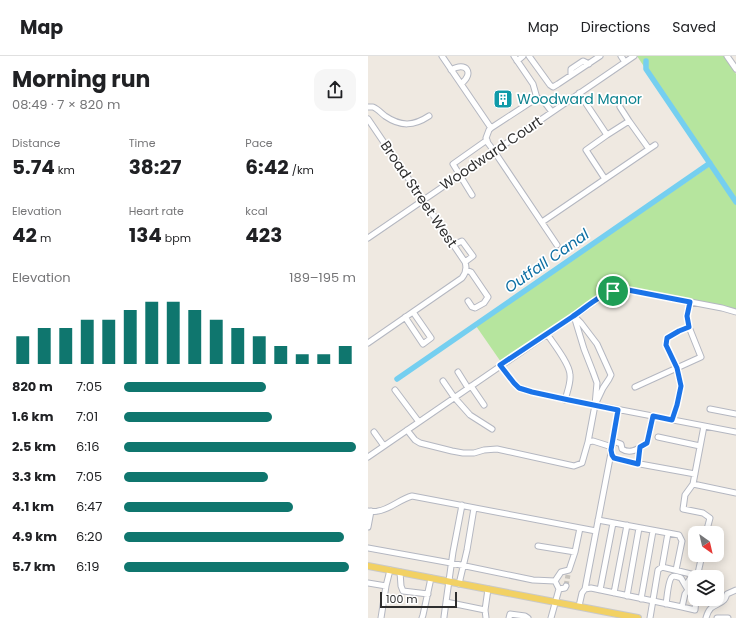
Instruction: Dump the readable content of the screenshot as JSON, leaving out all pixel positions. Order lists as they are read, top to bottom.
{
  "streets": {
    "street": ["Woodward Court", "Broad Street West"]
  },
  "crossings": [
    ["Woodward Court", "Broad Street West"]
  ],
  "water": ["Outfall Canal"],
  "places": {
    "building": ["Woodward Manor"]
  },
  "scale_bar": "100 m",
  "north": "bottom right",
  "page": {
    "header": "Map",
    "nav": ["Map", "Directions", "Saved"],
    "heading": ["Morning run", "08:49 · 7 × 820 m"],
    "stats": [
      ["Distance", "5.74 km"],
      ["Time", "38:27"],
      ["Pace", "6:42 /km"],
      ["Elevation", "42 m"],
      ["Heart rate", "134 bpm"],
      ["kcal", "423"]
    ],
    "chart": ["Elevation", "189–195 m"],
    "list": [
      {
        "name": "820 m",
        "note": "7:05"
      },
      {
        "name": "1.6 km",
        "note": "7:01"
      },
      {
        "name": "2.5 km",
        "note": "6:16"
      },
      {
        "name": "3.3 km",
        "note": "7:05"
      },
      {
        "name": "4.1 km",
        "note": "6:47"
      },
      {
        "name": "4.9 km",
        "note": "6:20"
      },
      {
        "name": "5.7 km",
        "note": "6:19"
      }
    ],
    "scale": "100 m"
  }
}
